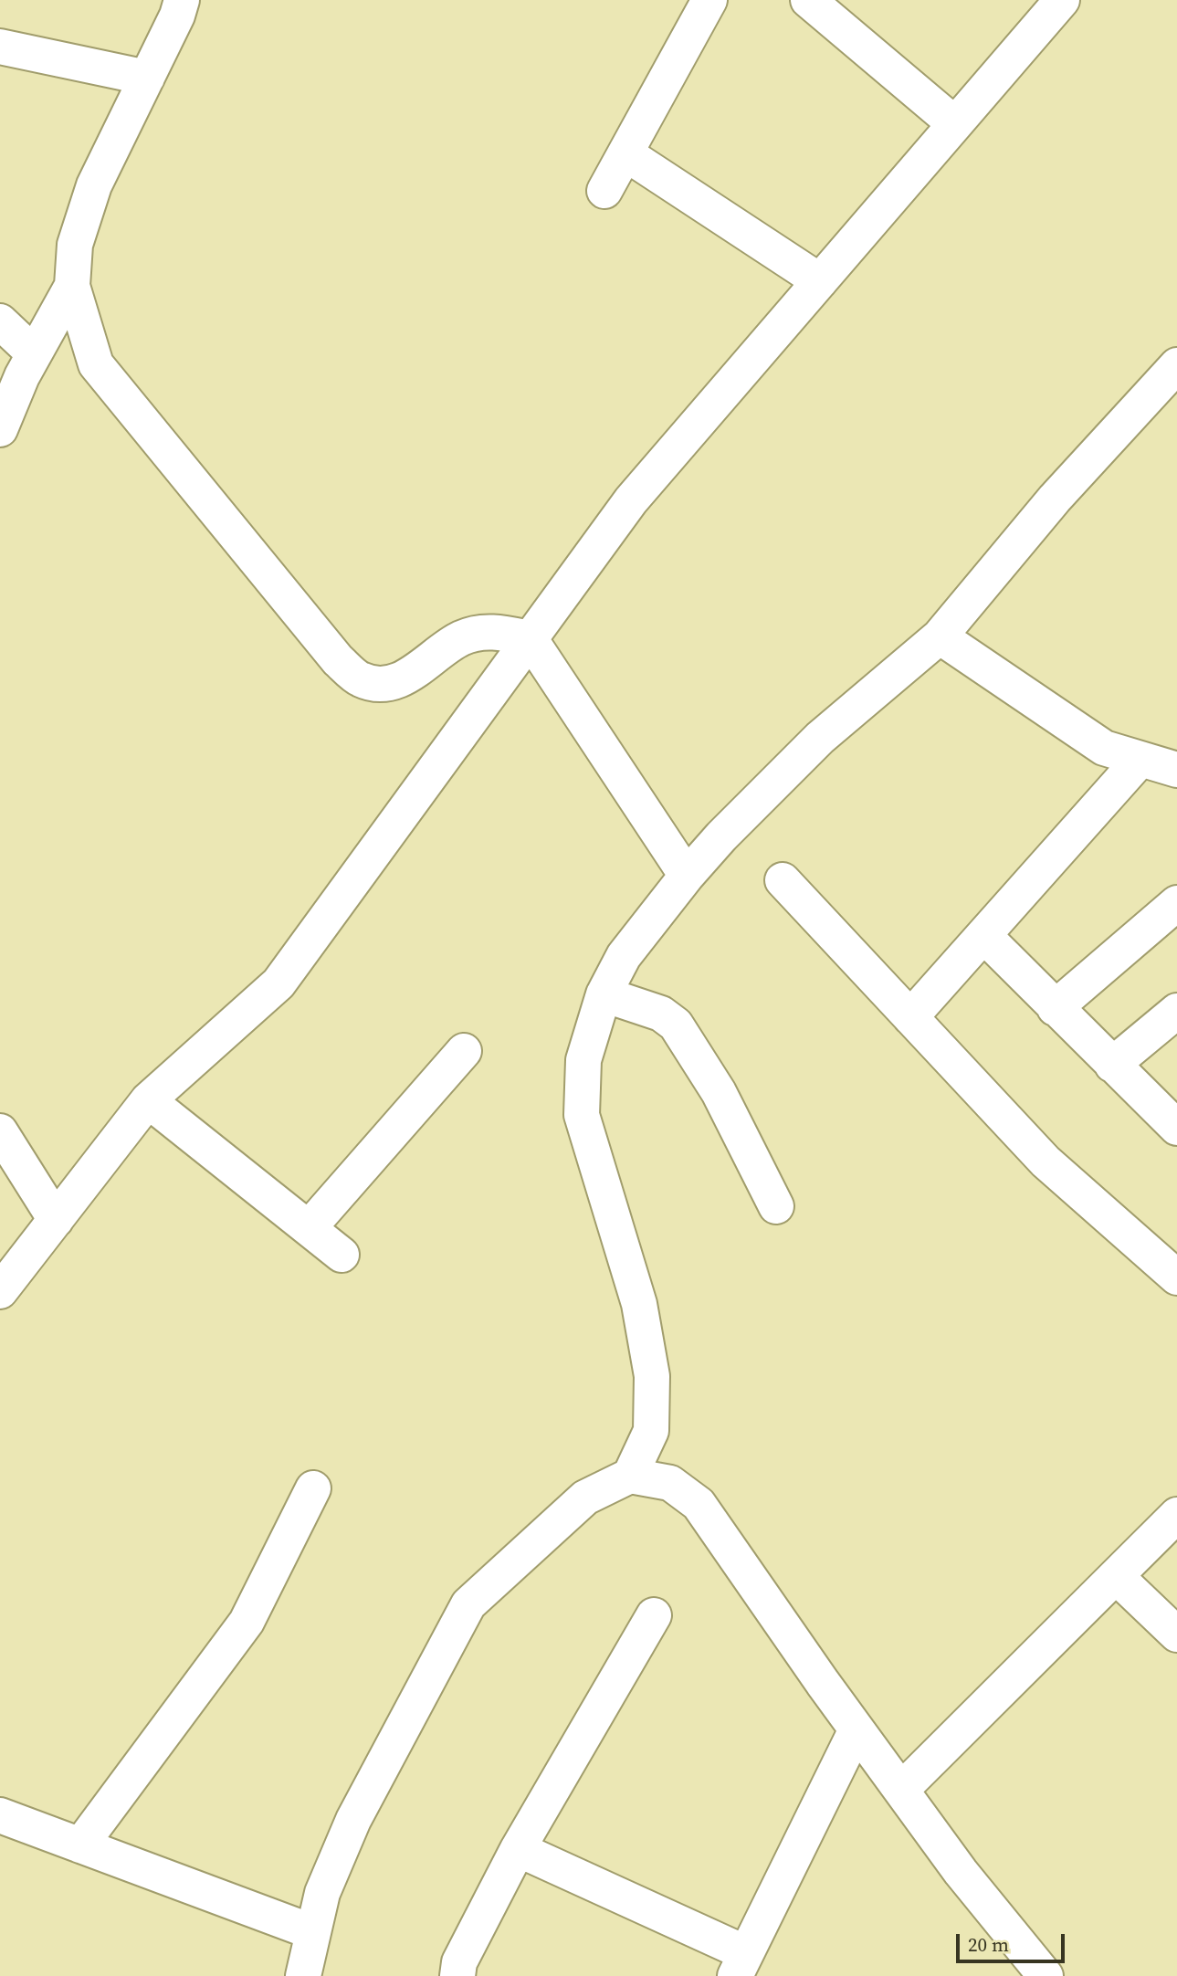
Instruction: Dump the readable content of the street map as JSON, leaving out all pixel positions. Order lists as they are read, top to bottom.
{
  "scale_bar": "20 m"
}
